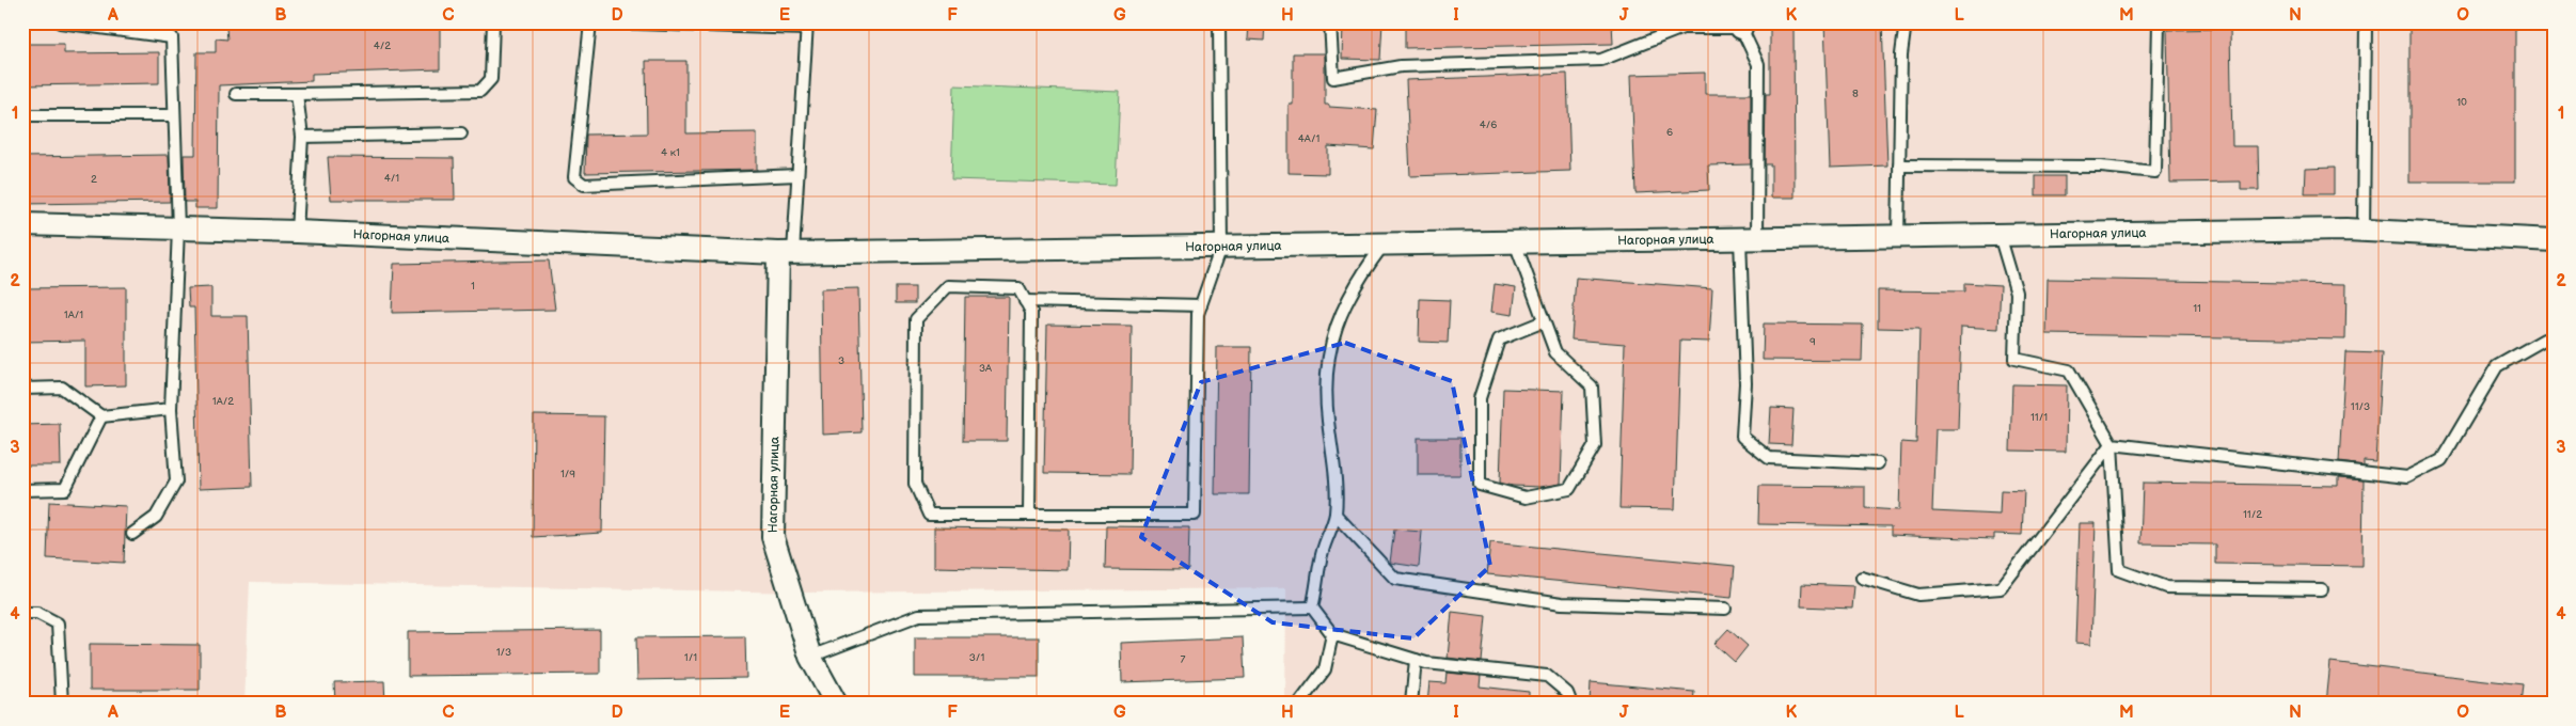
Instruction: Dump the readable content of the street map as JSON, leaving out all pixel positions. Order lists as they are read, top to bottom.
{
  "streets": {
    "street": ["Нагорная улица"]
  },
  "house_numbers": [
    "4/2",
    "8",
    "10",
    "4/6",
    "6",
    "4А/1",
    "4 к1",
    "4/1",
    "2",
    "1",
    "11",
    "1А/1",
    "9",
    "3",
    "3А",
    "1А/2",
    "11/3",
    "11/1",
    "1/9",
    "11/2",
    "1/3",
    "1/1",
    "3/1",
    "7"
  ],
  "grid": {
    "columns": [
      "A",
      "B",
      "C",
      "D",
      "E",
      "F",
      "G",
      "H",
      "I",
      "J",
      "K",
      "L",
      "M",
      "N",
      "O"
    ],
    "rows": [
      "1",
      "2",
      "3",
      "4"
    ]
  }
}
